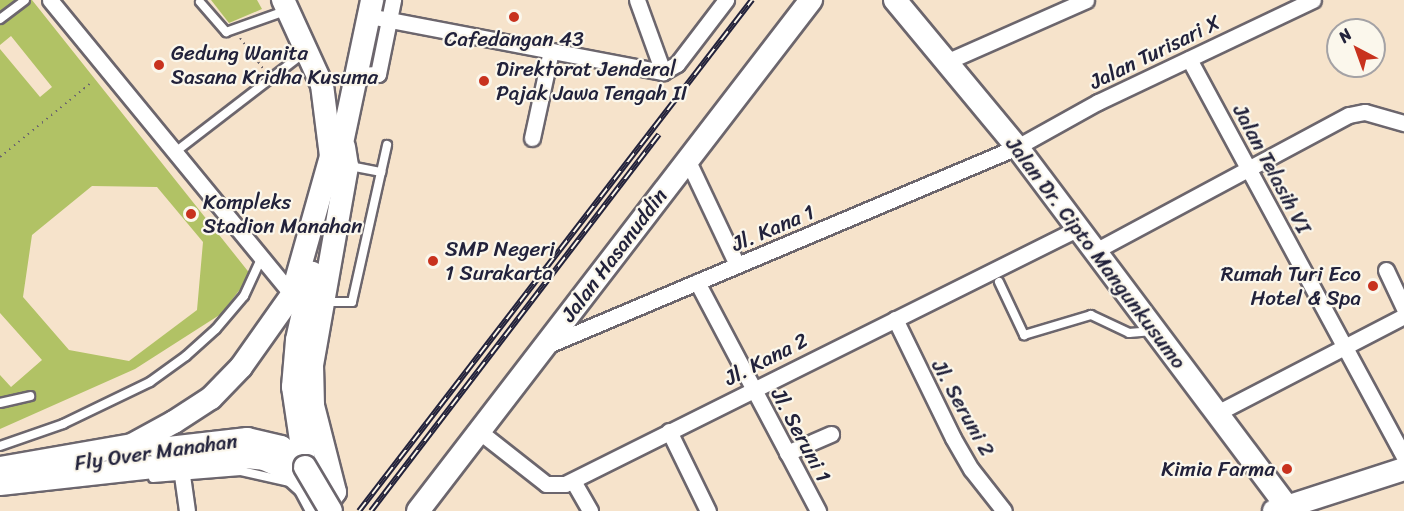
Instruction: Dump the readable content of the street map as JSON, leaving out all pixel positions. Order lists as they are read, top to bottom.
{
  "streets": {
    "main road": ["Jalan Dr. Cipto Mangunkusumo", "Jalan Hasanuddin", "Fly Over Manahan"],
    "street": [
      "Jalan Turisari X",
      "Jalan Telasih VI",
      "Jl. Kana 1",
      "Jl. Kana 2",
      "Jl. Seruni 2",
      "Jl. Seruni 1"
    ]
  },
  "crossings": [
    ["Jalan Turisari X", "Jalan Telasih VI"],
    ["Jalan Turisari X", "Jl. Kana 1"],
    ["Jalan Turisari X", "Jalan Dr. Cipto Mangunkusumo"],
    ["Jl. Kana 1", "Jalan Dr. Cipto Mangunkusumo"],
    ["Jl. Kana 1", "Jalan Hasanuddin"],
    ["Jl. Kana 1", "Jl. Seruni 1"],
    ["Jalan Dr. Cipto Mangunkusumo", "Jl. Kana 2"],
    ["Jalan Hasanuddin", "Jl. Kana 2"],
    ["Jl. Kana 2", "Jl. Seruni 2"],
    ["Jl. Kana 2", "Jl. Seruni 1"]
  ],
  "places": [
    "Cafedangan 43",
    "Gedung Wanita Sasana Kridha Kusuma",
    "Direktorat Jenderal Pajak Jawa Tengah II",
    "Kompleks Stadion Manahan",
    "SMP Negeri 1 Surakarta",
    "Rumah Turi Eco Hotel & Spa",
    "Kimia Farma"
  ],
  "north": "top left"
}
